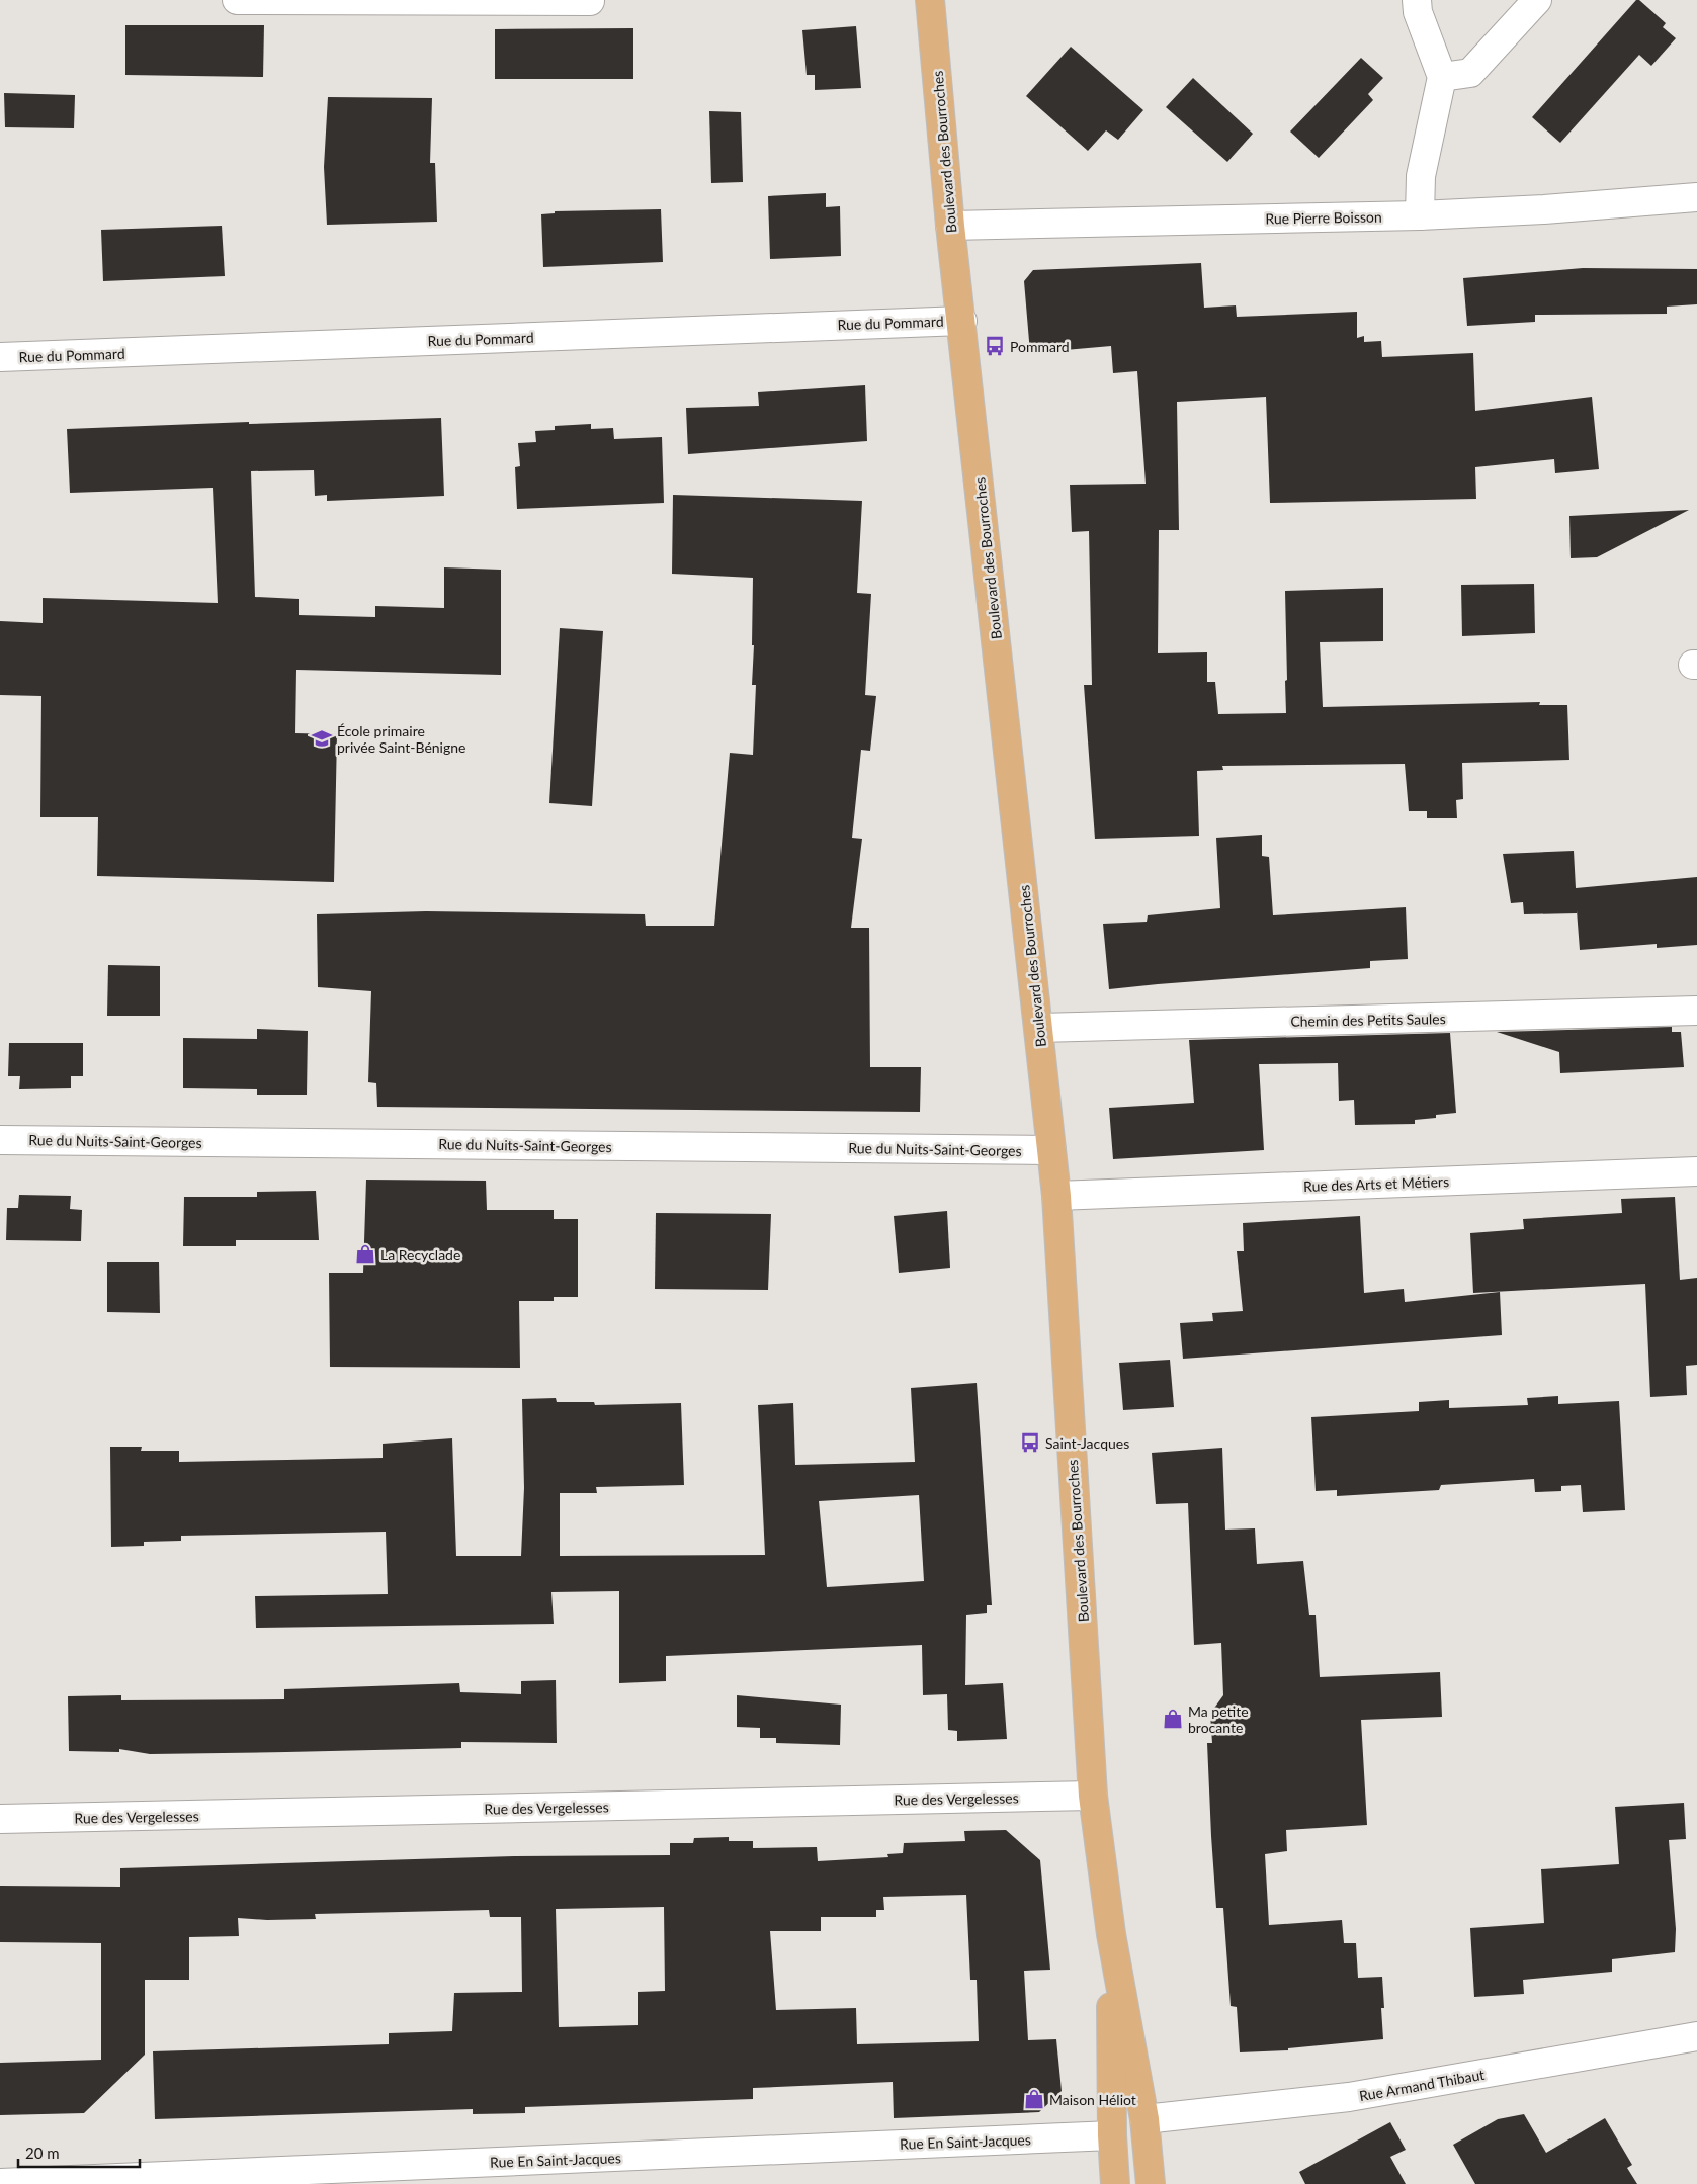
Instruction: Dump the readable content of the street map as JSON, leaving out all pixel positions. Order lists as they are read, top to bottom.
{
  "streets": {
    "main road": ["Boulevard des Bourroches"],
    "street": [
      "Rue Pierre Boisson",
      "Rue du Pommard",
      "Chemin des Petits Saules",
      "Rue du Nuits-Saint-Georges",
      "Rue des Arts et Métiers",
      "Rue des Vergelesses",
      "Rue Armand Thibaut",
      "Rue En Saint-Jacques"
    ]
  },
  "crossings": [
    ["Boulevard des Bourroches", "Rue Pierre Boisson"],
    ["Boulevard des Bourroches", "Rue du Pommard"],
    ["Boulevard des Bourroches", "Chemin des Petits Saules"],
    ["Boulevard des Bourroches", "Rue du Nuits-Saint-Georges"],
    ["Boulevard des Bourroches", "Rue des Arts et Métiers"],
    ["Boulevard des Bourroches", "Rue des Vergelesses"],
    ["Boulevard des Bourroches", "Rue Armand Thibaut"],
    ["Boulevard des Bourroches", "Rue En Saint-Jacques"]
  ],
  "places": {
    "bus stop": ["Pommard", "Saint-Jacques"],
    "school or university": ["École primaire privée Saint-Bénigne"],
    "shop": ["La Recyclade", "Ma petite brocante", "Maison Héliot"]
  },
  "scale_bar": "20 m"
}
